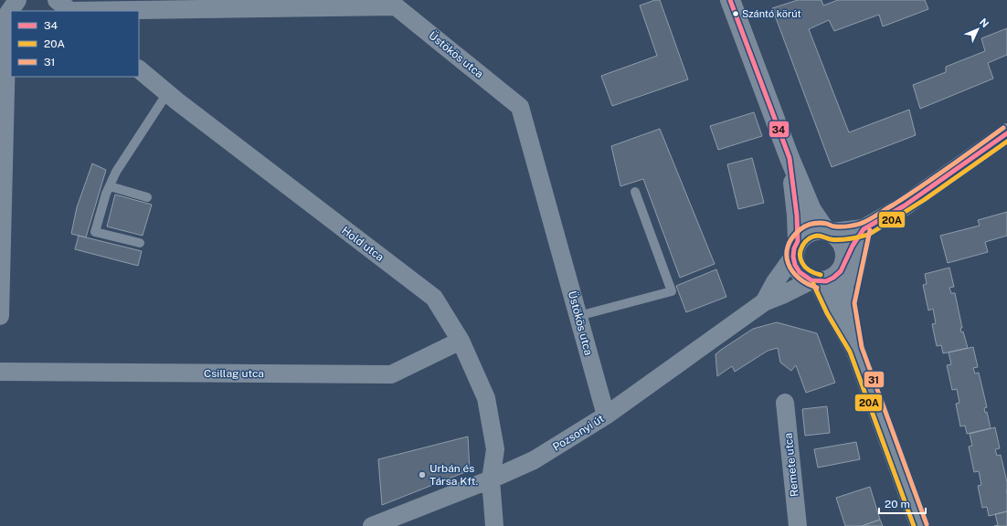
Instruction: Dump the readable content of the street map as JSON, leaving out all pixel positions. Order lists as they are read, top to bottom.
{
  "streets": {
    "street": [
      "Üstökös utca",
      "Hold utca",
      "Csillag utca",
      "Pozsonyi út",
      "Remete utca"
    ]
  },
  "crossings": [
    ["Üstökös utca", "Pozsonyi út"],
    ["Hold utca", "Csillag utca"],
    ["Hold utca", "Pozsonyi út"]
  ],
  "places": ["Szántó körút", "Urbán és Társa Kft."],
  "lines": ["transit line 34", "transit line 31", "transit line 20A"],
  "legend": ["34", "20A", "31"],
  "scale_bar": "20 m",
  "north": "top right"
}
